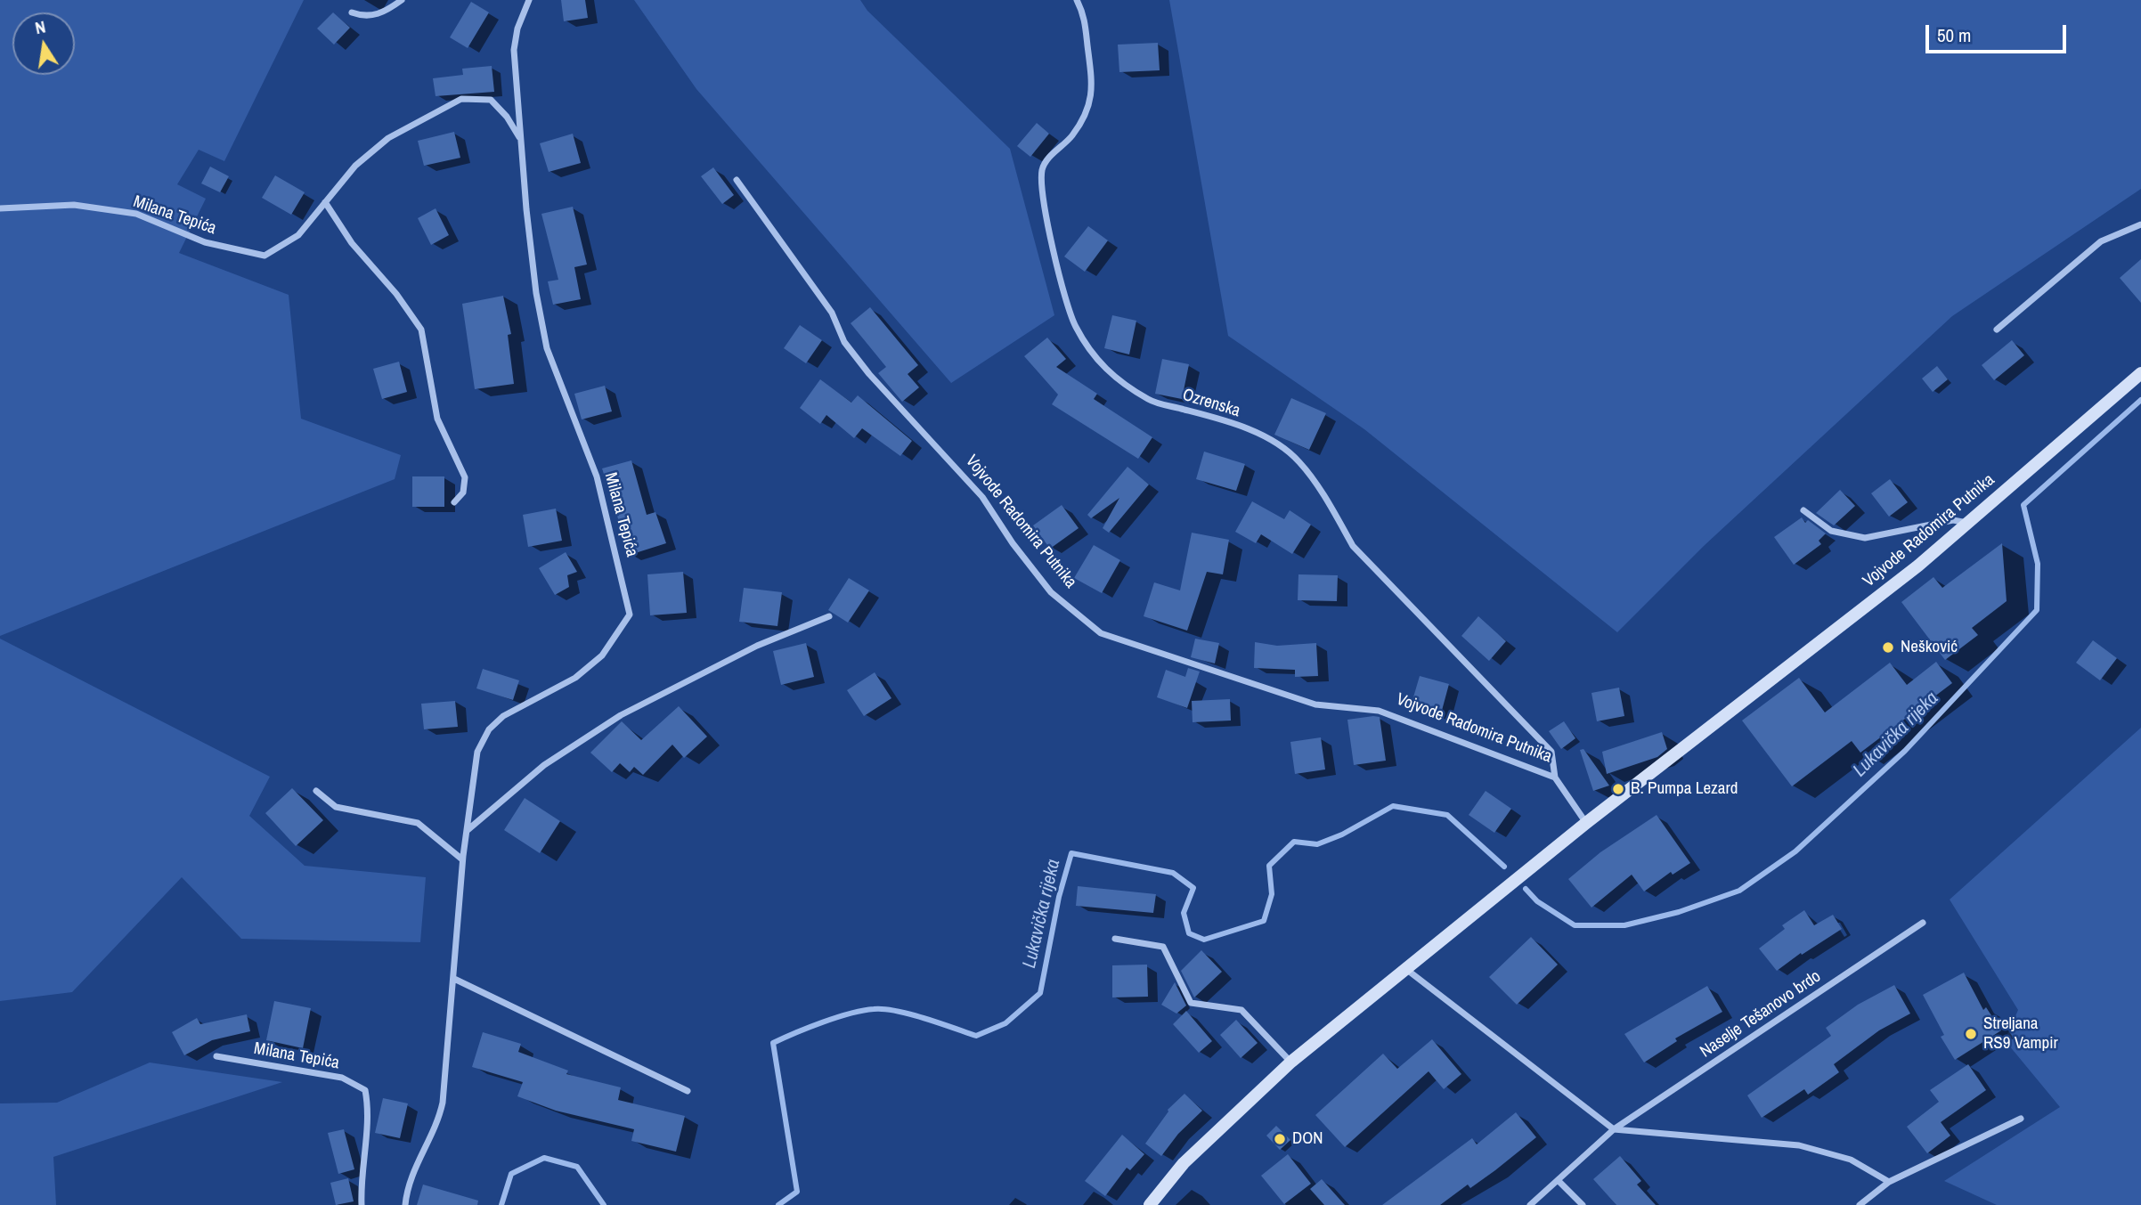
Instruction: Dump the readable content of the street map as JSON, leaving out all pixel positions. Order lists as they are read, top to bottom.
{
  "streets": {
    "main road": ["Vojvode Radomira Putnika"],
    "street": ["Milana Tepića", "Ozrenska", "Naselje Tešanovo brdo"]
  },
  "crossings": [
    ["Ozrenska", "Vojvode Radomira Putnika"]
  ],
  "water": ["Lukavička rijeka"],
  "places": [
    "Nešković",
    "B. Pumpa Lezard",
    "Streljana RS9 Vampir",
    "DON"
  ],
  "scale_bar": "50 m",
  "north": "top"
}
